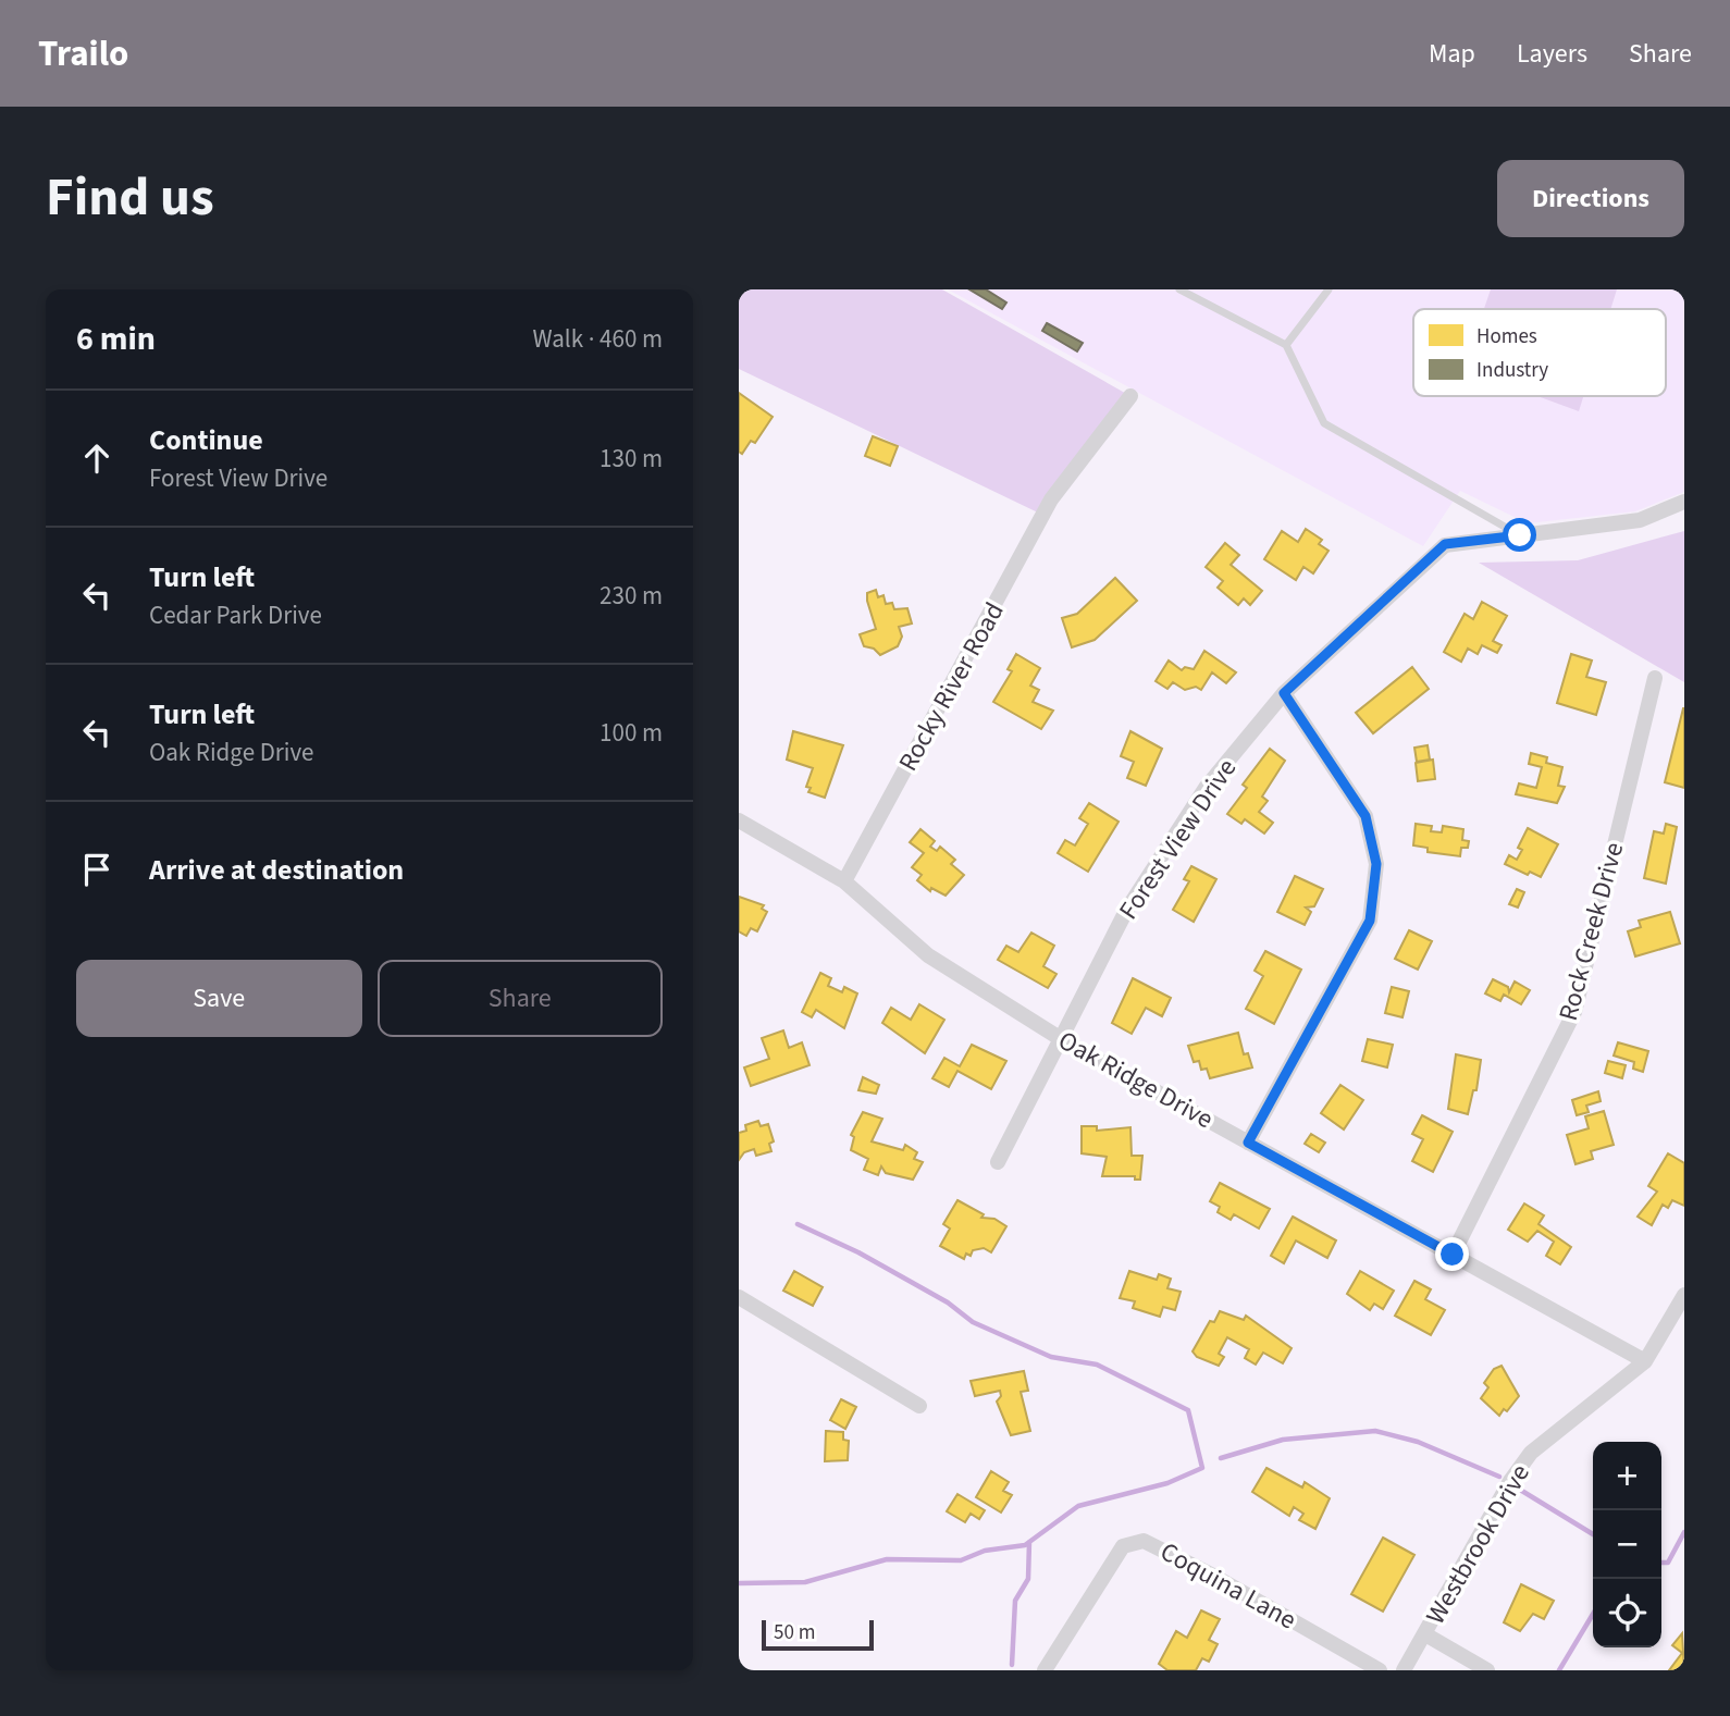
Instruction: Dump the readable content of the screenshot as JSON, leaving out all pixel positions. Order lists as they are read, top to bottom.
{
  "streets": {
    "street": [
      "Rocky River Road",
      "Forest View Drive",
      "Rock Creek Drive",
      "Oak Ridge Drive",
      "Westbrook Drive",
      "Coquina Lane"
    ]
  },
  "crossings": [
    ["Rocky River Road", "Oak Ridge Drive"],
    ["Forest View Drive", "Oak Ridge Drive"],
    ["Rock Creek Drive", "Oak Ridge Drive"],
    ["Oak Ridge Drive", "Westbrook Drive"]
  ],
  "legend": ["Homes", "Industry"],
  "scale_bar": "50 m",
  "page": {
    "header": "Trailo",
    "nav": ["Map", "Layers", "Share"],
    "title": "Find us",
    "buttons": [
      "Directions",
      ["Save", "Share"]
    ],
    "heading": ["6 min", "Walk · 460 m"],
    "list": [
      ["Continue", "Forest View Drive", "130 m"],
      ["Turn left", "Cedar Park Drive", "230 m"],
      ["Turn left", "Oak Ridge Drive", "100 m"],
      "Arrive at destination"
    ],
    "map_buttons": ["+", "−"],
    "scale": "50 m"
  }
}
